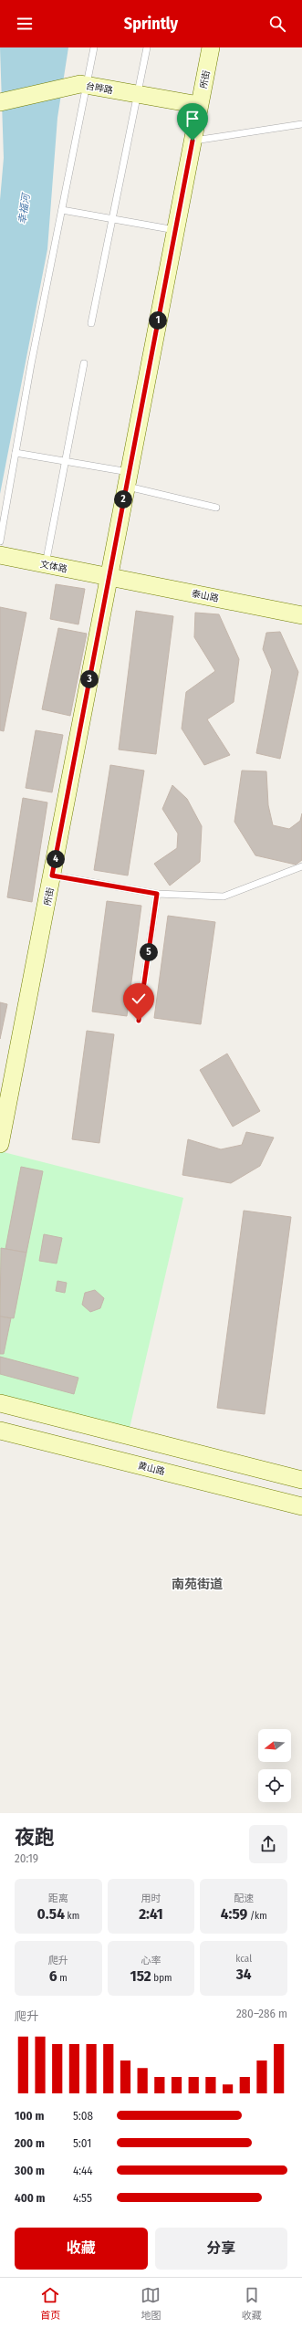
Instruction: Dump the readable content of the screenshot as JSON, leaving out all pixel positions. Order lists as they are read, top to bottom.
{
  "streets": {
    "street": [
      "所街",
      "台晔路",
      "文体路",
      "泰山路",
      "黄山路"
    ]
  },
  "crossings": [
    ["所街", "台晔路"],
    ["所街", "文体路"],
    ["所街", "泰山路"],
    ["文体路", "泰山路"]
  ],
  "districts": ["南苑街道"],
  "water": ["幸福河"],
  "north": "left",
  "page": {
    "header": "Sprintly",
    "pins": [
      "1",
      "2",
      "3",
      "4",
      "5"
    ],
    "heading": ["夜跑", "20:19"],
    "stats": [
      ["距离", "0.54 km"],
      ["用时", "2:41"],
      ["配速", "4:59 /km"],
      ["爬升", "6 m"],
      ["心率", "152 bpm"],
      ["kcal", "34"]
    ],
    "chart": ["爬升", "280–286 m"],
    "list": [
      {
        "name": "100 m",
        "note": "5:08"
      },
      {
        "name": "200 m",
        "note": "5:01"
      },
      {
        "name": "300 m",
        "note": "4:44"
      },
      {
        "name": "400 m",
        "note": "4:55"
      }
    ],
    "buttons": ["收藏", "分享"],
    "tabs": ["首页", "地图", "收藏"]
  }
}
